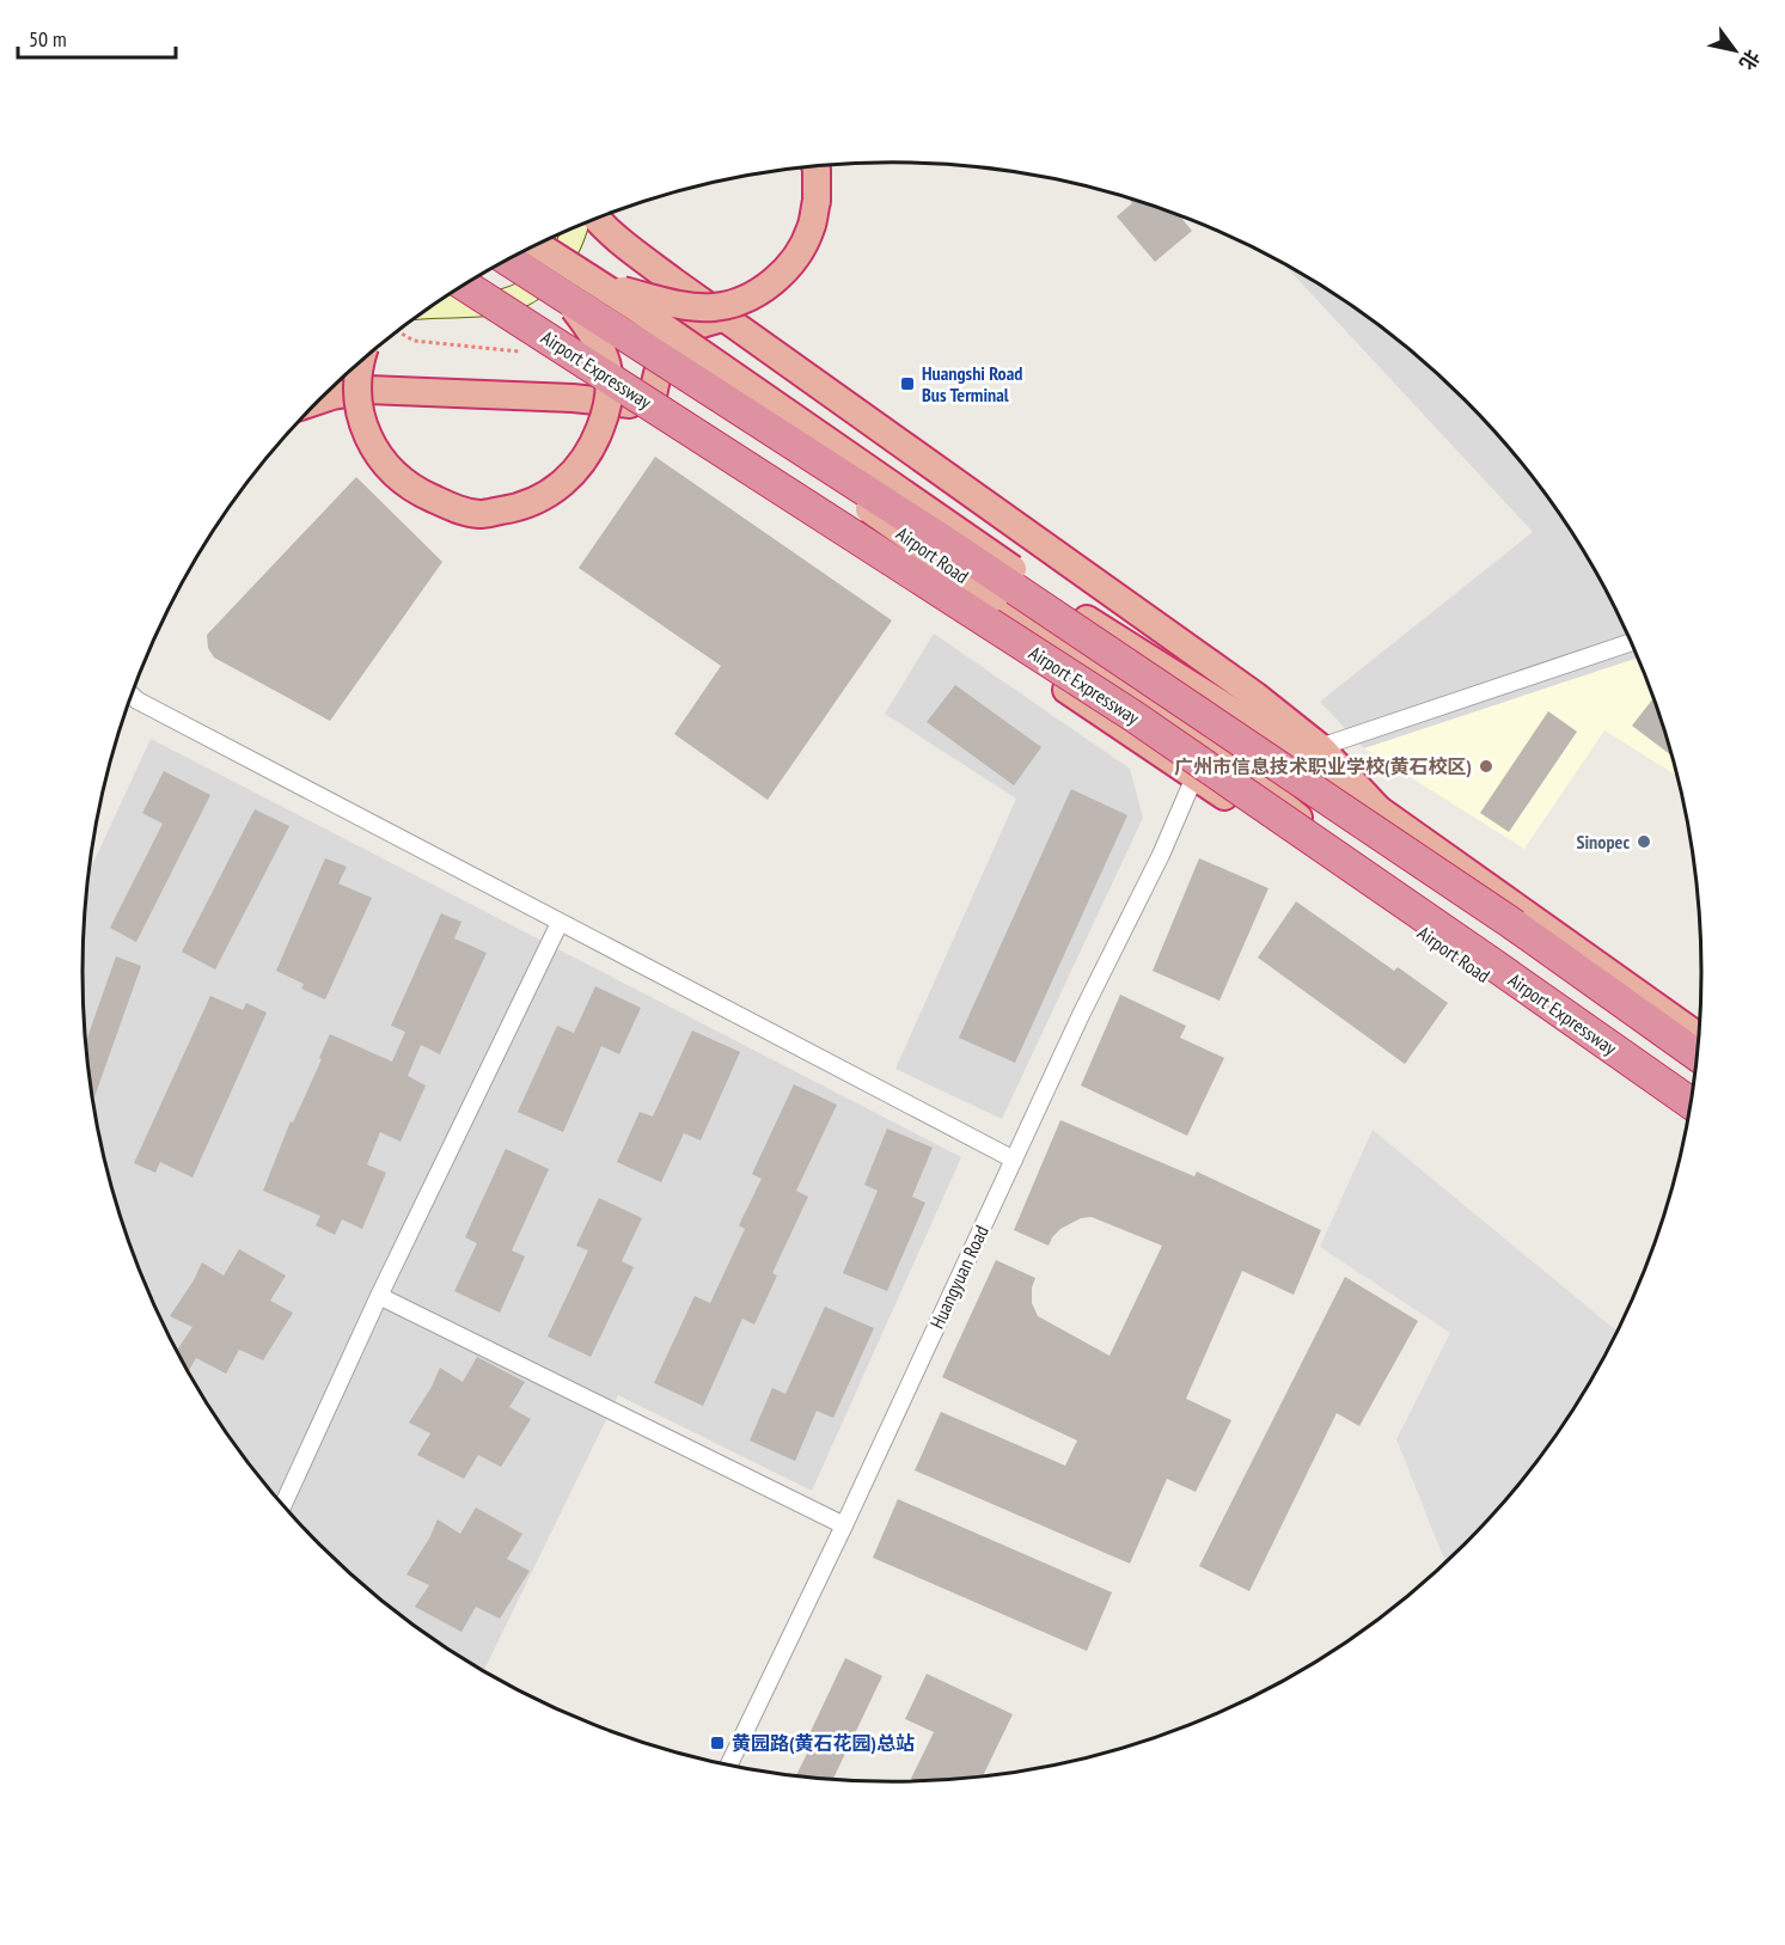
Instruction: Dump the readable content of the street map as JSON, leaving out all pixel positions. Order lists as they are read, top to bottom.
{
  "streets": {
    "highway": ["Airport Expressway", "Airport Road"],
    "street": ["Huangyuan Road"]
  },
  "crossings": [
    ["Airport Road", "Huangyuan Road"]
  ],
  "places": {
    "transit": ["Huangshi Road Bus Terminal", "黄园路(黄石花园)总站"],
    "other": ["广州市信息技术职业学校(黄石校区)", "Sinopec"]
  },
  "scale_bar": "50 m",
  "north": "bottom right"
}
